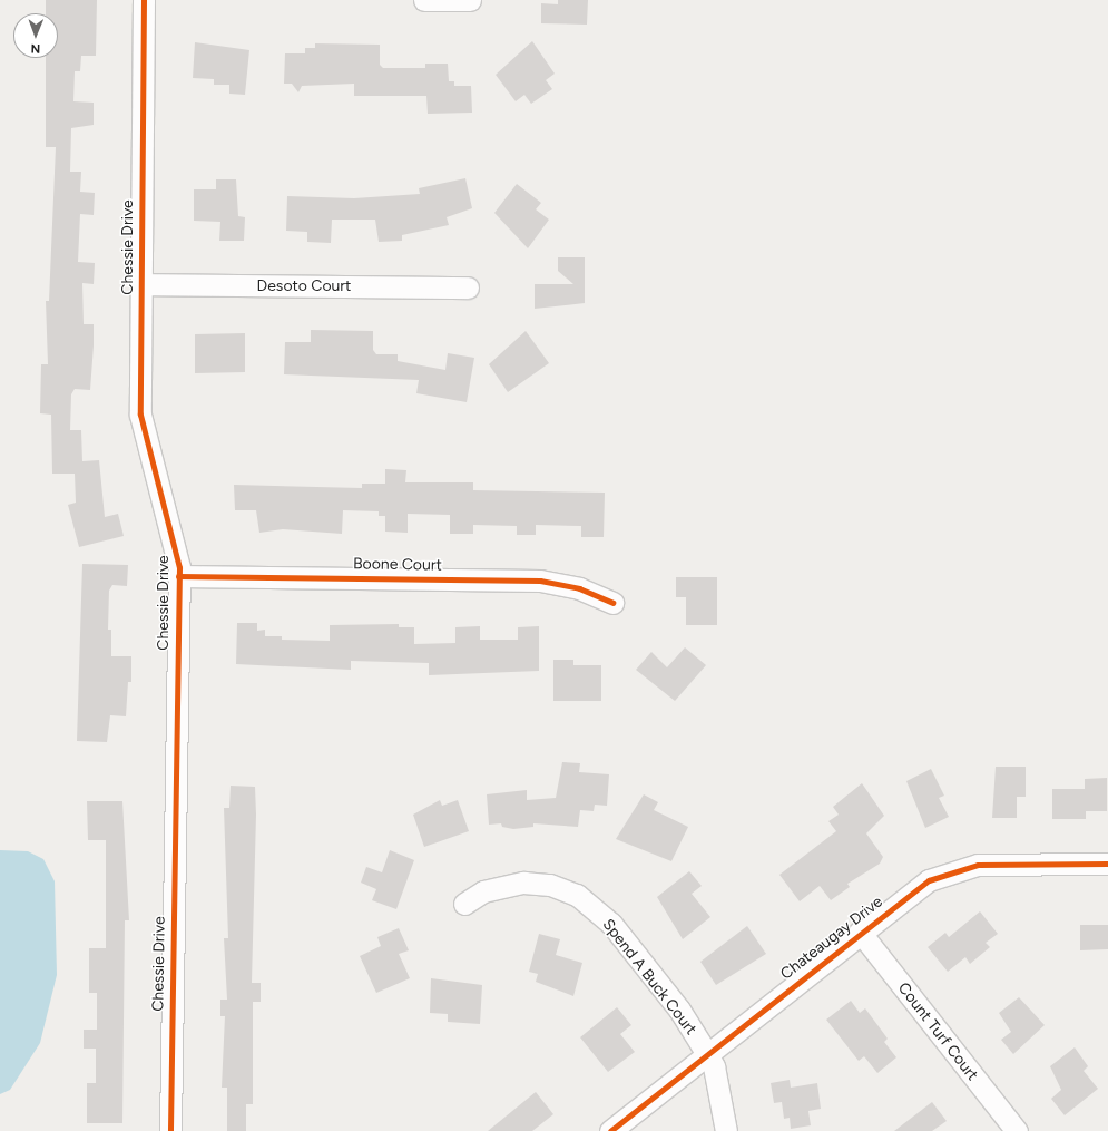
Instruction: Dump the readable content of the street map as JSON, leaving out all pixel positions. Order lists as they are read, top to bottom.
{
  "streets": {
    "street": [
      "Chessie Drive",
      "Desoto Court",
      "Boone Court",
      "Chateaugay Drive",
      "Spend A Buck Court",
      "Count Turf Court"
    ]
  },
  "crossings": [
    ["Chessie Drive", "Desoto Court"],
    ["Chessie Drive", "Boone Court"],
    ["Chateaugay Drive", "Spend A Buck Court"],
    ["Chateaugay Drive", "Count Turf Court"]
  ],
  "north": "bottom"
}
